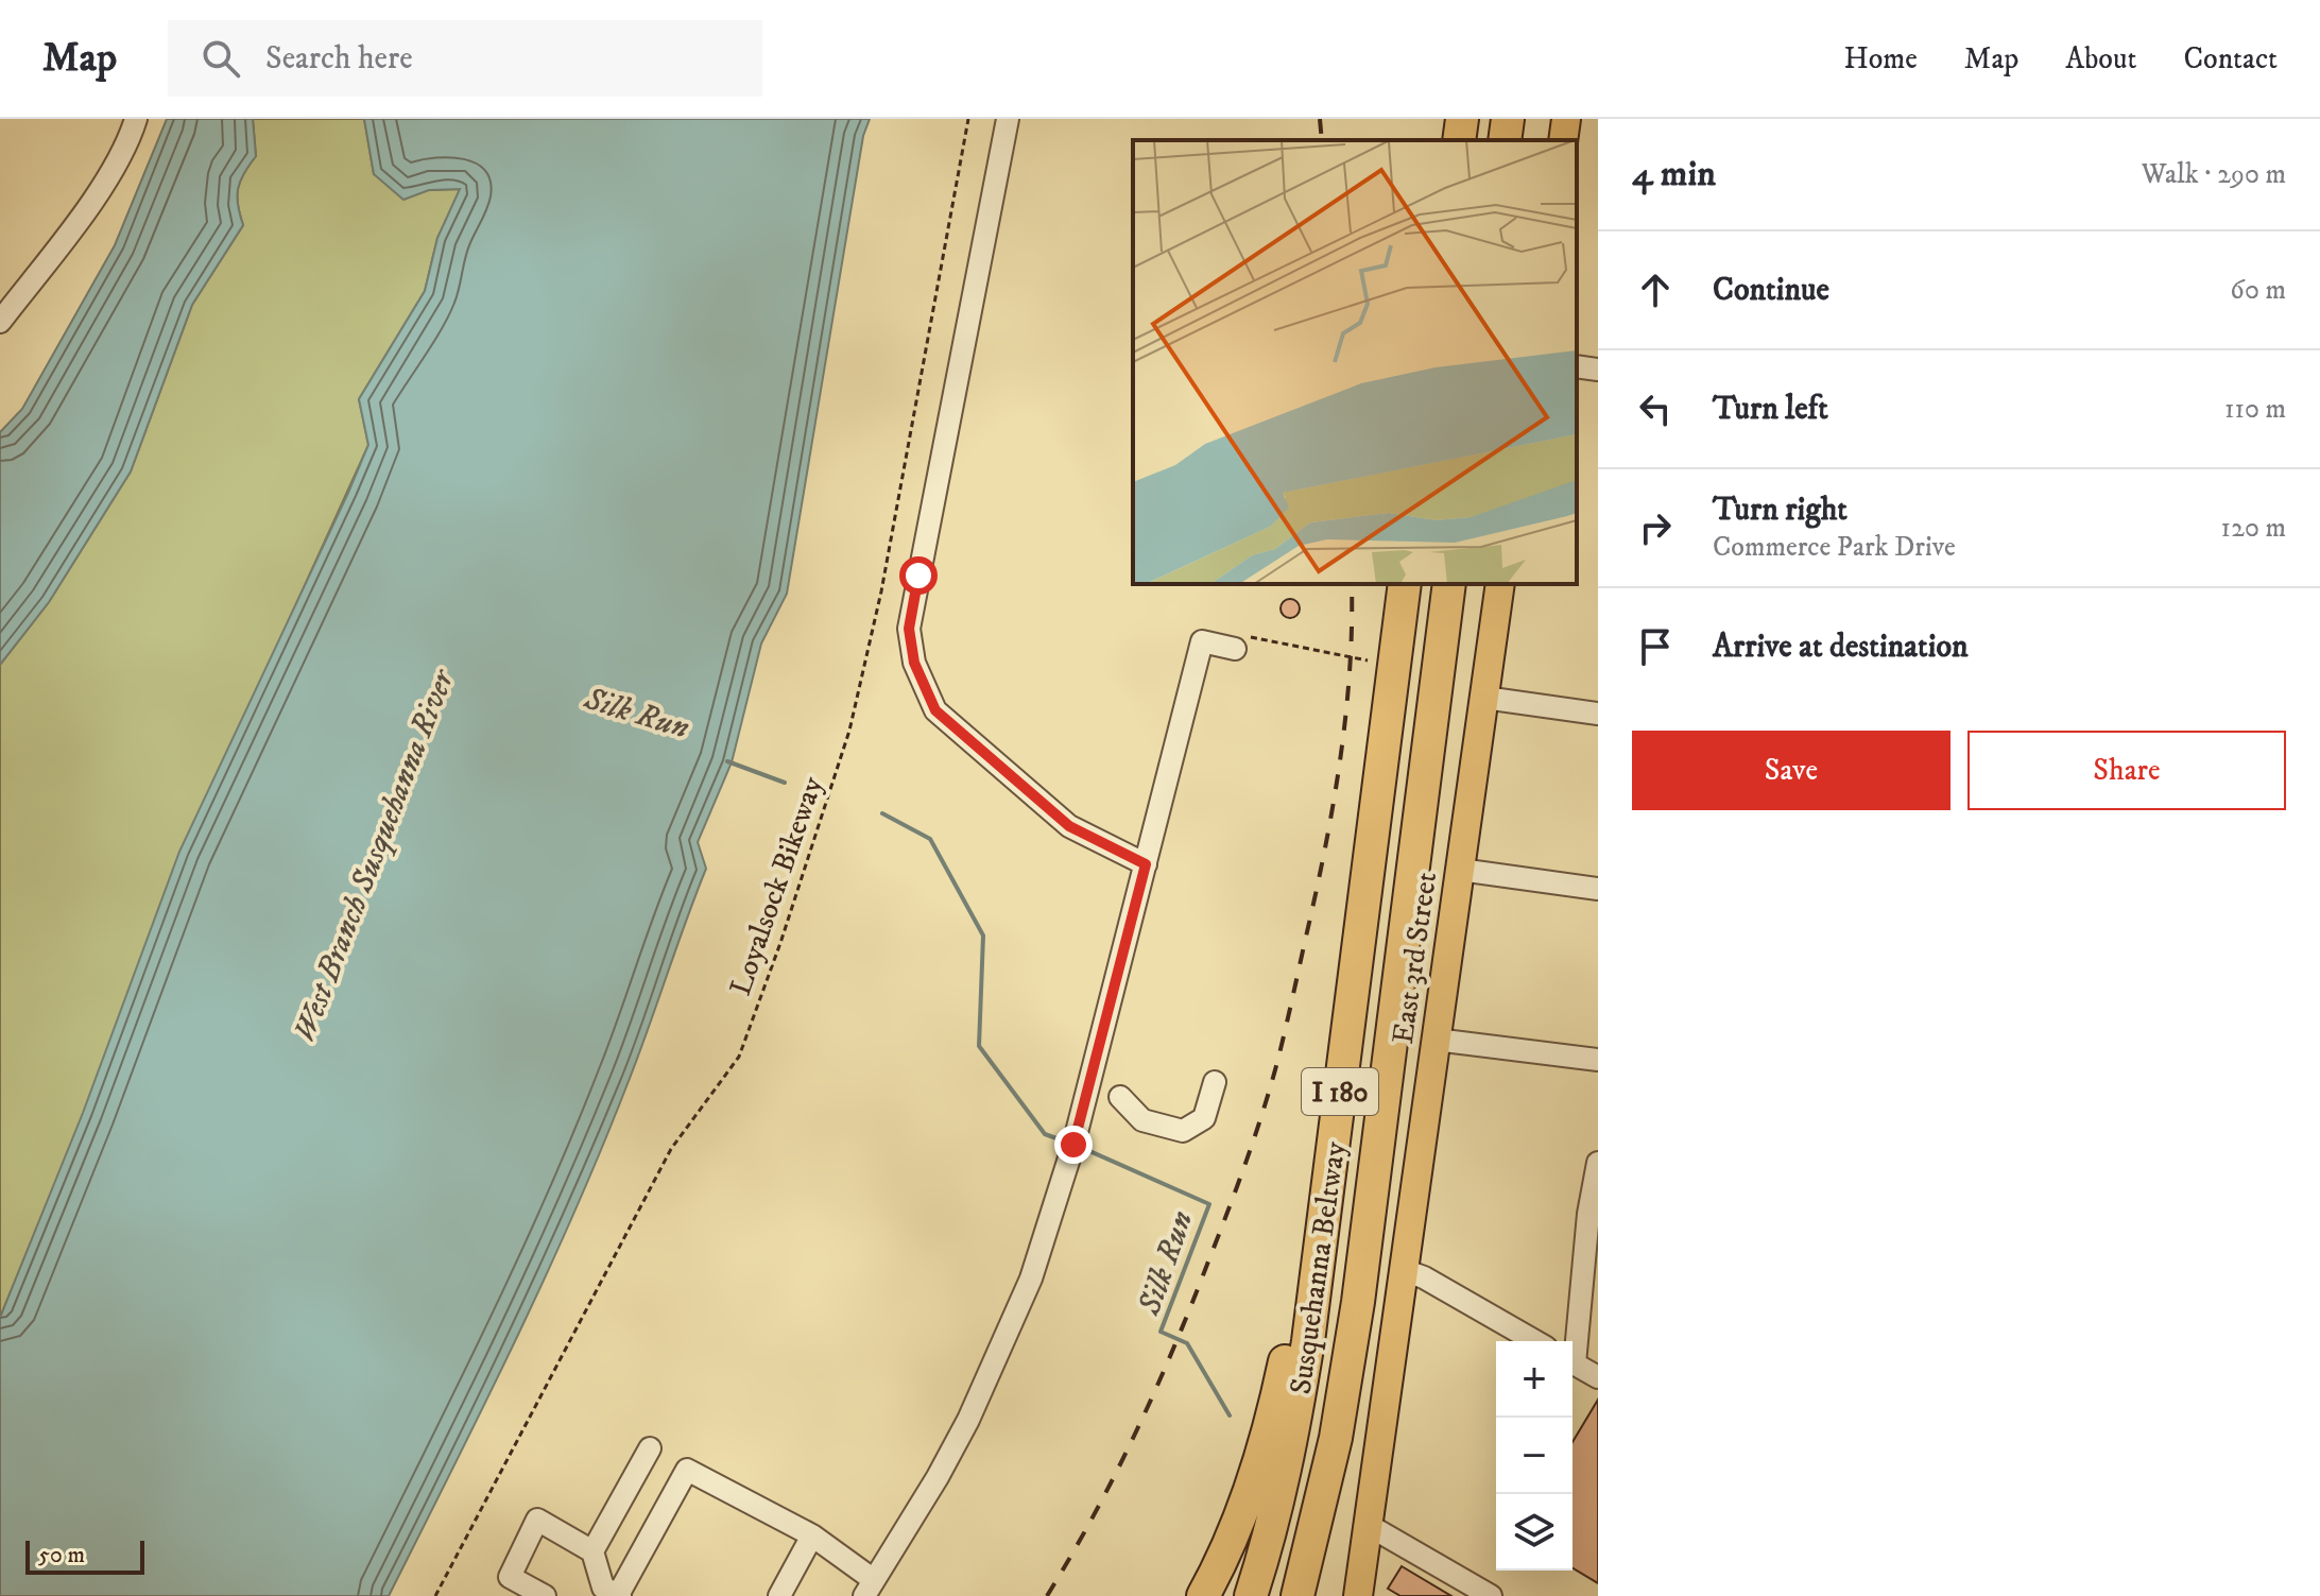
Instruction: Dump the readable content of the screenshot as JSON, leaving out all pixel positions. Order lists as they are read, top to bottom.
{
  "streets": {
    "highway": ["I 180", "Susquehanna Beltway"],
    "main road": ["East 3rd Street"],
    "path": ["Loyalsock Bikeway"]
  },
  "water": ["Silk Run", "West Branch Susquehanna River"],
  "scale_bar": "50 m",
  "page": {
    "header": "Map",
    "search": "Search here",
    "nav": [
      "Home",
      "Map",
      "About",
      "Contact"
    ],
    "heading": ["4 min", "Walk · 290 m"],
    "list": [
      ["Continue", "60 m"],
      ["Turn left", "110 m"],
      ["Turn right", "Commerce Park Drive", "120 m"],
      "Arrive at destination"
    ],
    "buttons": ["Save", "Share"],
    "map_buttons": ["+", "−"],
    "scale": "50 m"
  }
}
